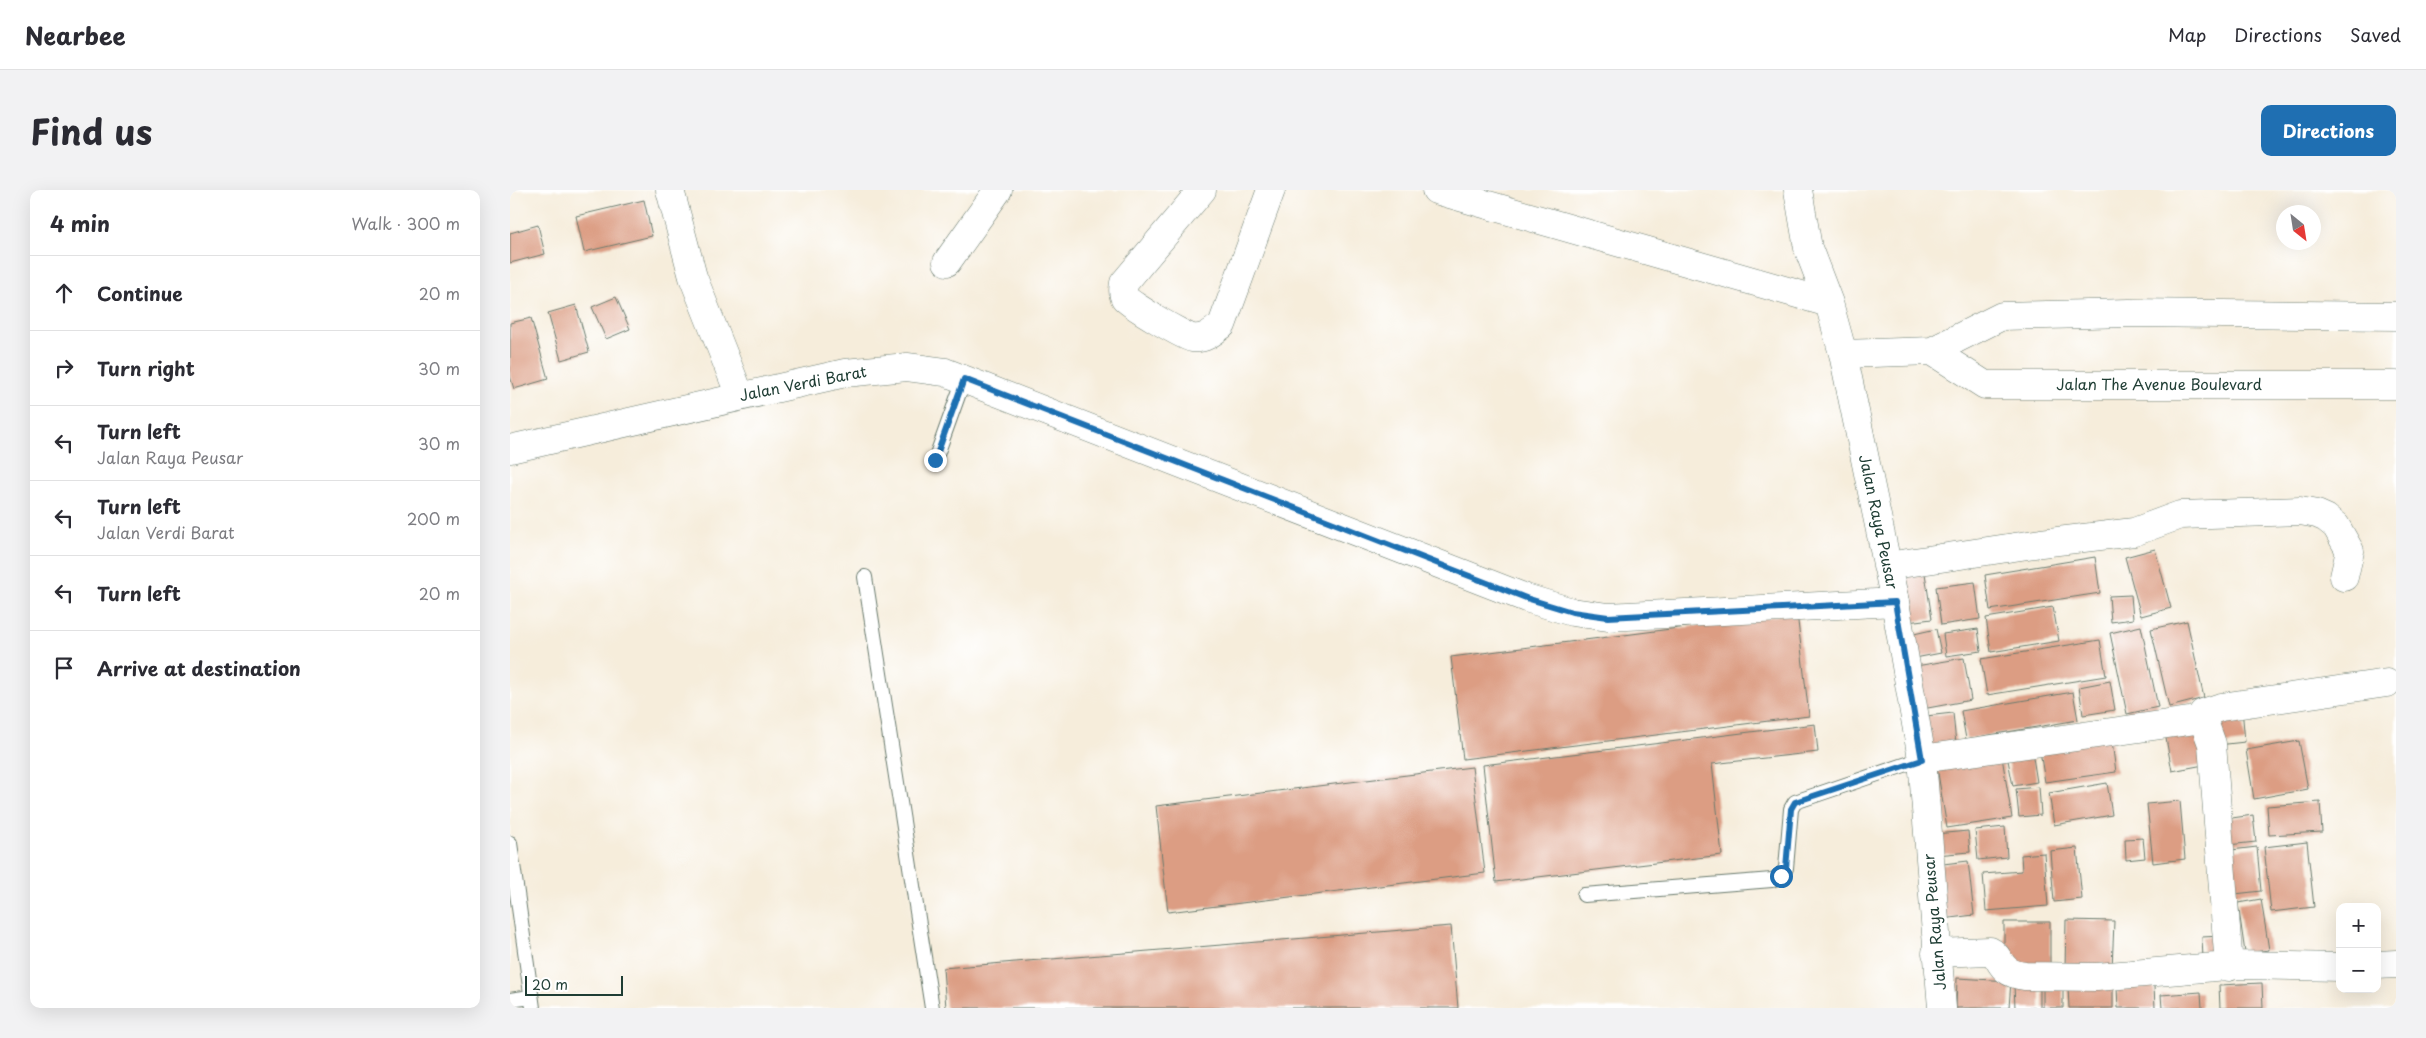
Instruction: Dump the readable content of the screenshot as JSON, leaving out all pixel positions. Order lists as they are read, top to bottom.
{
  "streets": {
    "street": ["Jalan Verdi Barat", "Jalan The Avenue Boulevard", "Jalan Raya Peusar"]
  },
  "crossings": [
    ["Jalan Verdi Barat", "Jalan Raya Peusar"]
  ],
  "scale_bar": "20 m",
  "north": "bottom right",
  "page": {
    "header": "Nearbee",
    "nav": ["Map", "Directions", "Saved"],
    "title": "Find us",
    "buttons": "Directions",
    "heading": ["4 min", "Walk · 300 m"],
    "list": [
      ["Continue", "20 m"],
      ["Turn right", "30 m"],
      ["Turn left", "Jalan Raya Peusar", "30 m"],
      ["Turn left", "Jalan Verdi Barat", "200 m"],
      ["Turn left", "20 m"],
      "Arrive at destination"
    ],
    "map_buttons": ["+", "−"],
    "scale": "20 m"
  }
}
